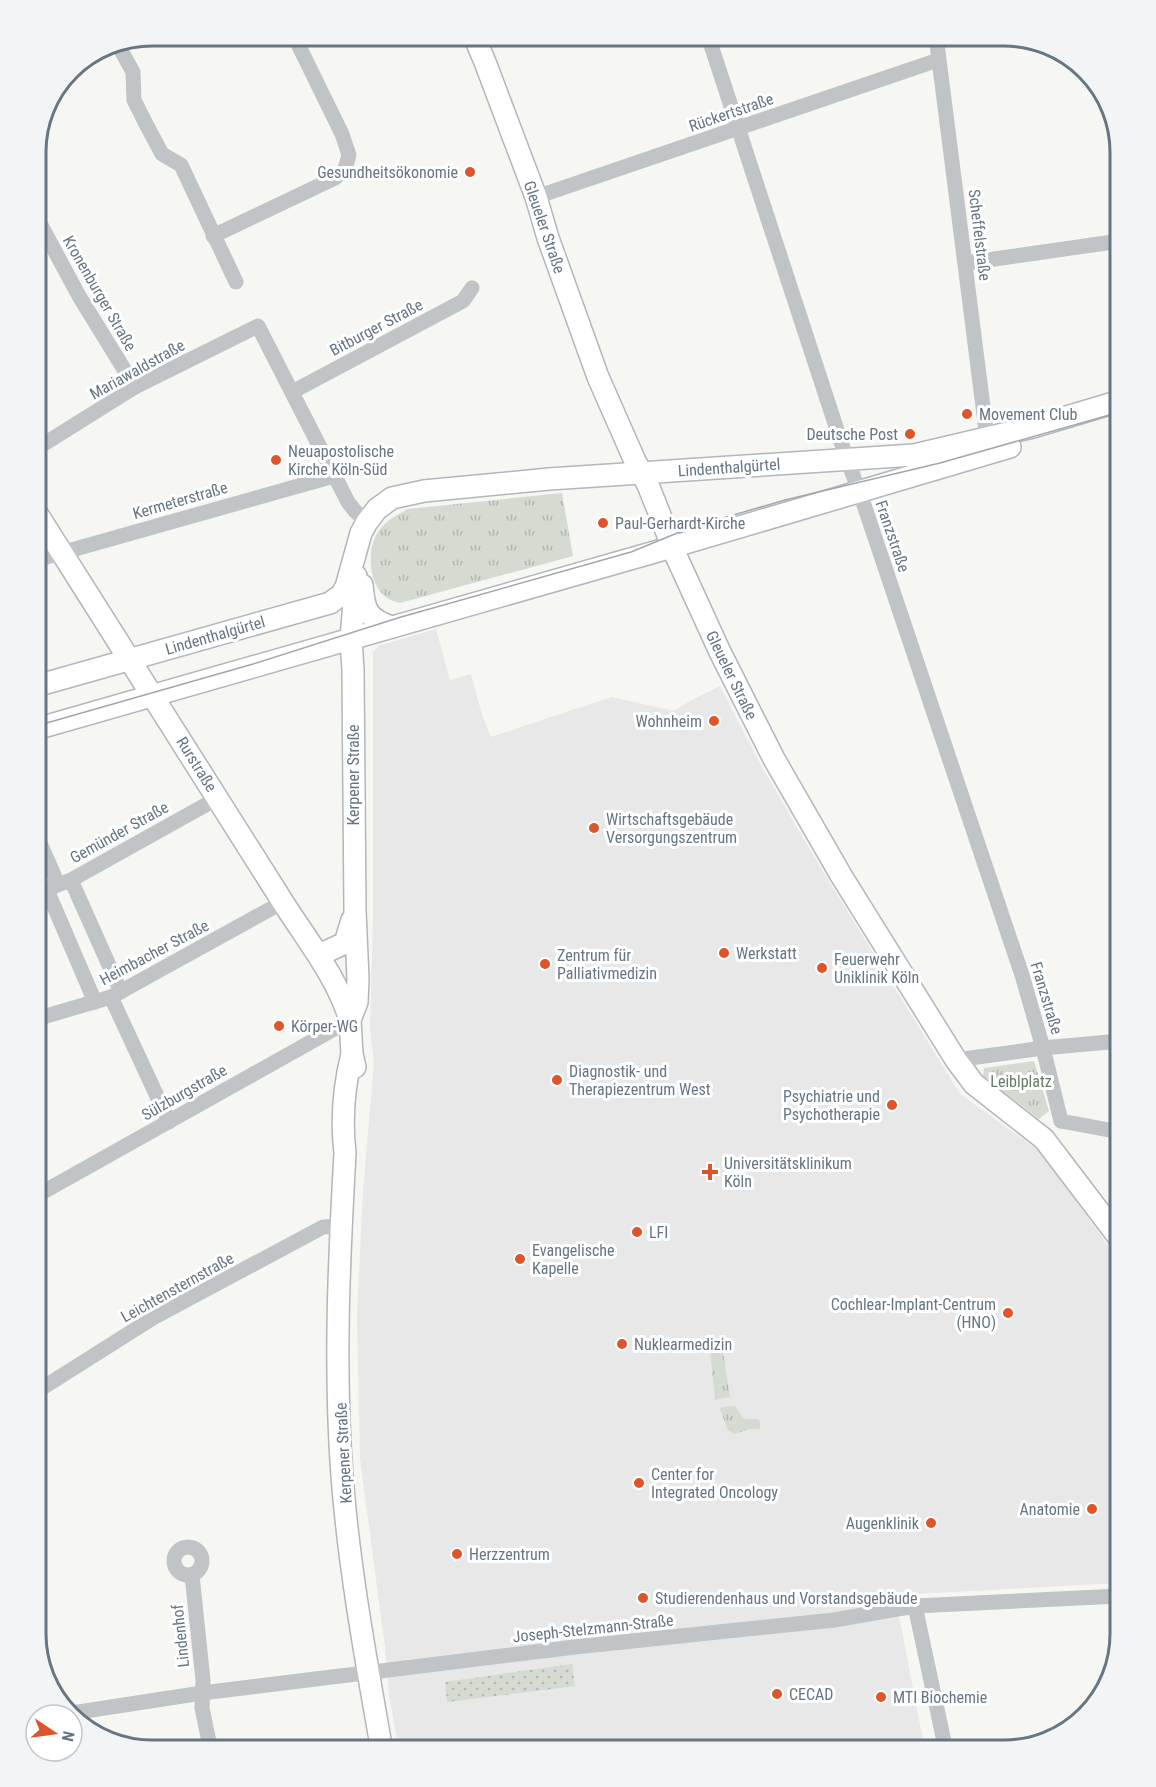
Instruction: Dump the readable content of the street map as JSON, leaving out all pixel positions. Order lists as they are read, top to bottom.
{
  "streets": {
    "main road": [
      "Gleueler Straße",
      "Lindenthalgürtel",
      "Rurstraße",
      "Kerpener Straße"
    ],
    "street": [
      "Rückertstraße",
      "Scheffelstraße",
      "Kronenburger Straße",
      "Bitburger Straße",
      "Mariawaldstraße",
      "Kermeterstraße",
      "Franzstraße",
      "Gemünder Straße",
      "Heimbacher Straße",
      "Sülzburgstraße",
      "Leichtensternstraße",
      "Joseph-Stelzmann-Straße",
      "Lindenhof"
    ]
  },
  "crossings": [
    ["Rückertstraße", "Gleueler Straße"],
    ["Rückertstraße", "Scheffelstraße"],
    ["Rückertstraße", "Franzstraße"],
    ["Gleueler Straße", "Lindenthalgürtel"],
    ["Scheffelstraße", "Lindenthalgürtel"],
    ["Kronenburger Straße", "Mariawaldstraße"],
    ["Bitburger Straße", "Mariawaldstraße"],
    ["Lindenthalgürtel", "Franzstraße"],
    ["Lindenthalgürtel", "Rurstraße"],
    ["Lindenthalgürtel", "Kerpener Straße"],
    ["Kermeterstraße", "Rurstraße"],
    ["Rurstraße", "Kerpener Straße"],
    ["Rurstraße", "Gemünder Straße"],
    ["Rurstraße", "Heimbacher Straße"],
    ["Rurstraße", "Sülzburgstraße"],
    ["Kerpener Straße", "Sülzburgstraße"],
    ["Kerpener Straße", "Leichtensternstraße"],
    ["Kerpener Straße", "Joseph-Stelzmann-Straße"],
    ["Joseph-Stelzmann-Straße", "Lindenhof"]
  ],
  "parks": ["Leiblplatz"],
  "places": {
    "other": [
      "Gesundheitsökonomie",
      "Movement Club",
      "Deutsche Post",
      "Neuapostolische Kirche Köln-Süd",
      "Paul-Gerhardt-Kirche",
      "Wohnheim",
      "Wirtschaftsgebäude Versorgungszentrum",
      "Werkstatt",
      "Zentrum für Palliativmedizin",
      "Feuerwehr Uniklinik Köln",
      "Körper-WG",
      "Diagnostik- und Therapiezentrum West",
      "Psychiatrie und Psychotherapie",
      "LFI",
      "Evangelische Kapelle",
      "Cochlear-Implant-Centrum (HNO)",
      "Nuklearmedizin",
      "Center for Integrated Oncology",
      "Anatomie",
      "Augenklinik",
      "Herzzentrum",
      "Studierendenhaus und Vorstandsgebäude",
      "CECAD",
      "MTI Biochemie"
    ],
    "health": ["Universitätsklinikum Köln"]
  },
  "north": "right"
}
